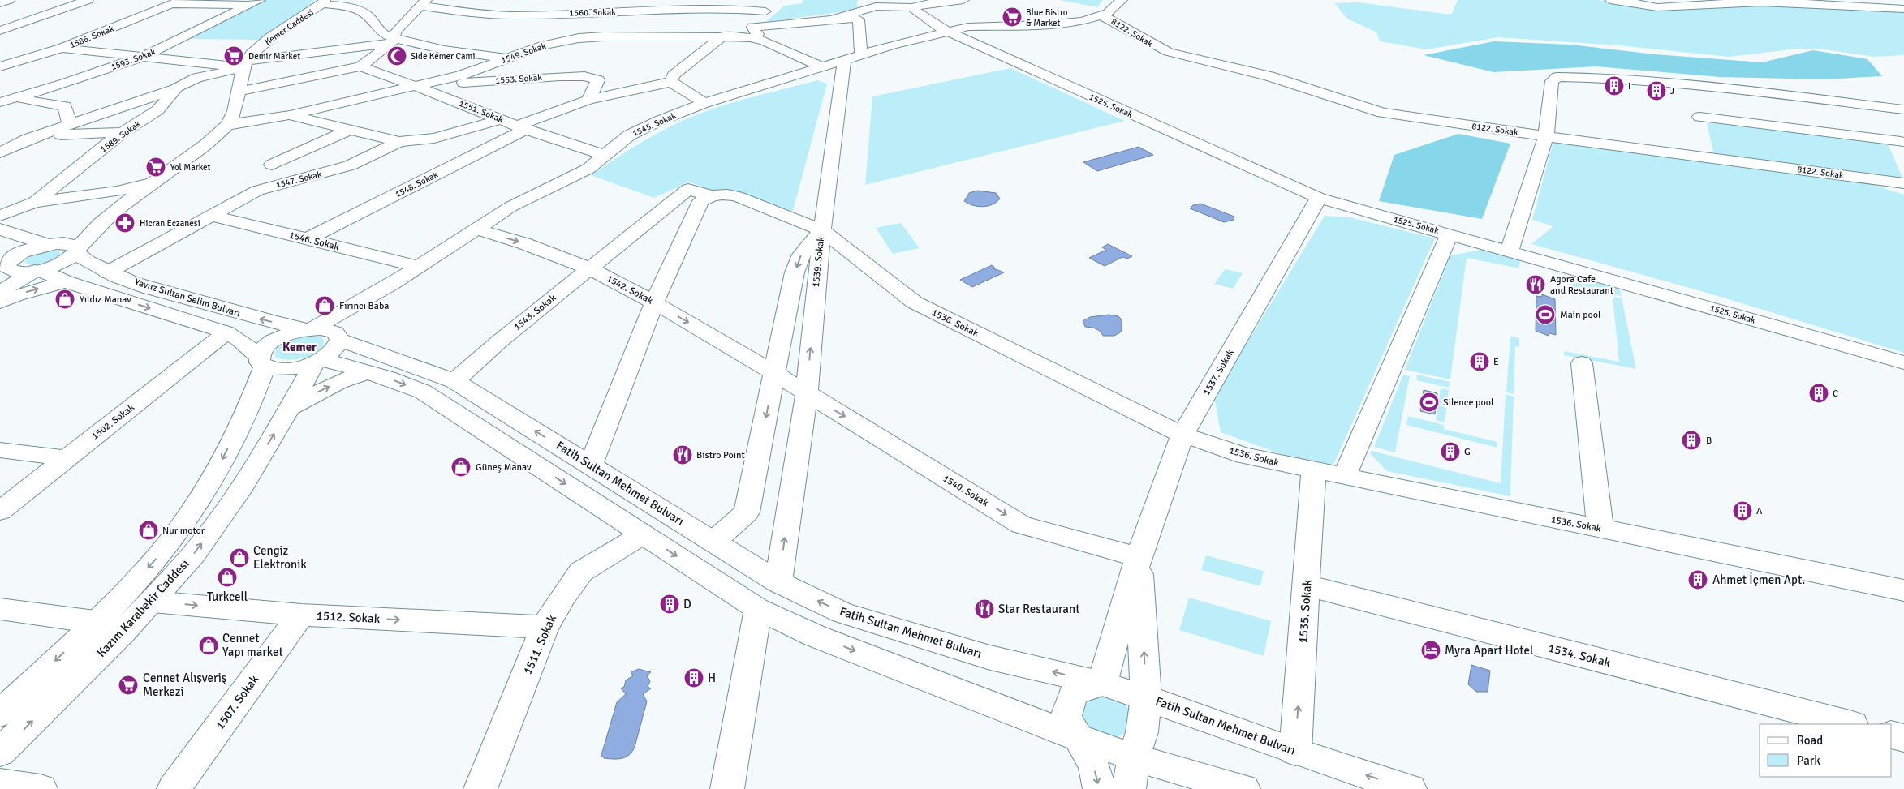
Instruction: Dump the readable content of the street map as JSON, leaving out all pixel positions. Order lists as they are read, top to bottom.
{
  "streets": {
    "street": [
      "1560. Sokak",
      "Kemer Caddesi",
      "8122. Sokak",
      "1586. Sokak",
      "1549. Sokak",
      "1593. Sokak",
      "1553. Sokak",
      "1525. Sokak",
      "1551. Sokak",
      "1545. Sokak",
      "1589. Sokak",
      "1547. Sokak",
      "1548. Sokak",
      "1546. Sokak",
      "1539. Sokak",
      "1542. Sokak",
      "Yavuz Sultan Selim Bulvarı",
      "1543. Sokak",
      "1536. Sokak",
      "1537. Sokak",
      "1502. Sokak",
      "Fatih Sultan Mehmet Bulvarı",
      "1540. Sokak",
      "Kazım Karabekir Caddesi",
      "1535. Sokak",
      "1512. Sokak",
      "1511. Sokak",
      "1534. Sokak",
      "1507. Sokak"
    ]
  },
  "crossings": [
    ["Kemer Caddesi", "1589. Sokak"],
    ["8122. Sokak", "1545. Sokak"],
    ["1549. Sokak", "1553. Sokak"],
    ["1549. Sokak", "1551. Sokak"],
    ["1549. Sokak", "1545. Sokak"],
    ["1553. Sokak", "1551. Sokak"],
    ["1525. Sokak", "1545. Sokak"],
    ["1525. Sokak", "1537. Sokak"],
    ["1551. Sokak", "1545. Sokak"],
    ["1551. Sokak", "1547. Sokak"],
    ["1551. Sokak", "1548. Sokak"],
    ["1545. Sokak", "1546. Sokak"],
    ["1545. Sokak", "1542. Sokak"],
    ["1545. Sokak", "Kazım Karabekir Caddesi"],
    ["1547. Sokak", "1548. Sokak"],
    ["1547. Sokak", "1546. Sokak"],
    ["1547. Sokak", "Yavuz Sultan Selim Bulvarı"],
    ["1548. Sokak", "1546. Sokak"],
    ["1539. Sokak", "1542. Sokak"],
    ["1539. Sokak", "1536. Sokak"],
    ["1539. Sokak", "Fatih Sultan Mehmet Bulvarı"],
    ["1539. Sokak", "1540. Sokak"],
    ["1542. Sokak", "1543. Sokak"],
    ["1542. Sokak", "1540. Sokak"],
    ["Yavuz Sultan Selim Bulvarı", "1502. Sokak"],
    ["Yavuz Sultan Selim Bulvarı", "Fatih Sultan Mehmet Bulvarı"],
    ["Yavuz Sultan Selim Bulvarı", "Kazım Karabekir Caddesi"],
    ["1543. Sokak", "1536. Sokak"],
    ["1543. Sokak", "Fatih Sultan Mehmet Bulvarı"],
    ["1536. Sokak", "1537. Sokak"],
    ["1536. Sokak", "1535. Sokak"],
    ["1537. Sokak", "Fatih Sultan Mehmet Bulvarı"],
    ["1537. Sokak", "1540. Sokak"],
    ["Fatih Sultan Mehmet Bulvarı", "Kazım Karabekir Caddesi"],
    ["Fatih Sultan Mehmet Bulvarı", "1535. Sokak"],
    ["Kazım Karabekir Caddesi", "1512. Sokak"],
    ["1535. Sokak", "1534. Sokak"],
    ["1512. Sokak", "1511. Sokak"],
    ["1512. Sokak", "1507. Sokak"]
  ],
  "one_way": ["1535. Sokak", "1512. Sokak"],
  "districts": ["Kemer"],
  "places": {
    "supermarket": [
      "Blue Bistro & Market",
      "Demir Market",
      "Yol Market",
      "Cennet Alışveriş Merkezi"
    ],
    "mosque": ["Side Kemer Cami"],
    "building": [
      "I",
      "J",
      "E",
      "C",
      "B",
      "G",
      "A",
      "Ahmet İçmen Apt.",
      "D",
      "H"
    ],
    "pharmacy": ["Hicran Eczanesi"],
    "restaurant": ["Agora Cafe and Restaurant", "Bistro Point", "Star Restaurant"],
    "shop": [
      "Yıldız Manav",
      "Fırıncı Baba",
      "Güneş Manav",
      "Nur motor",
      "Cengiz Elektronik",
      "Turkcell",
      "Cennet Yapı market"
    ],
    "sports": ["Main pool", "Silence pool"],
    "hotel": ["Myra Apart Hotel"]
  },
  "legend": ["Road", "Park"]
}
